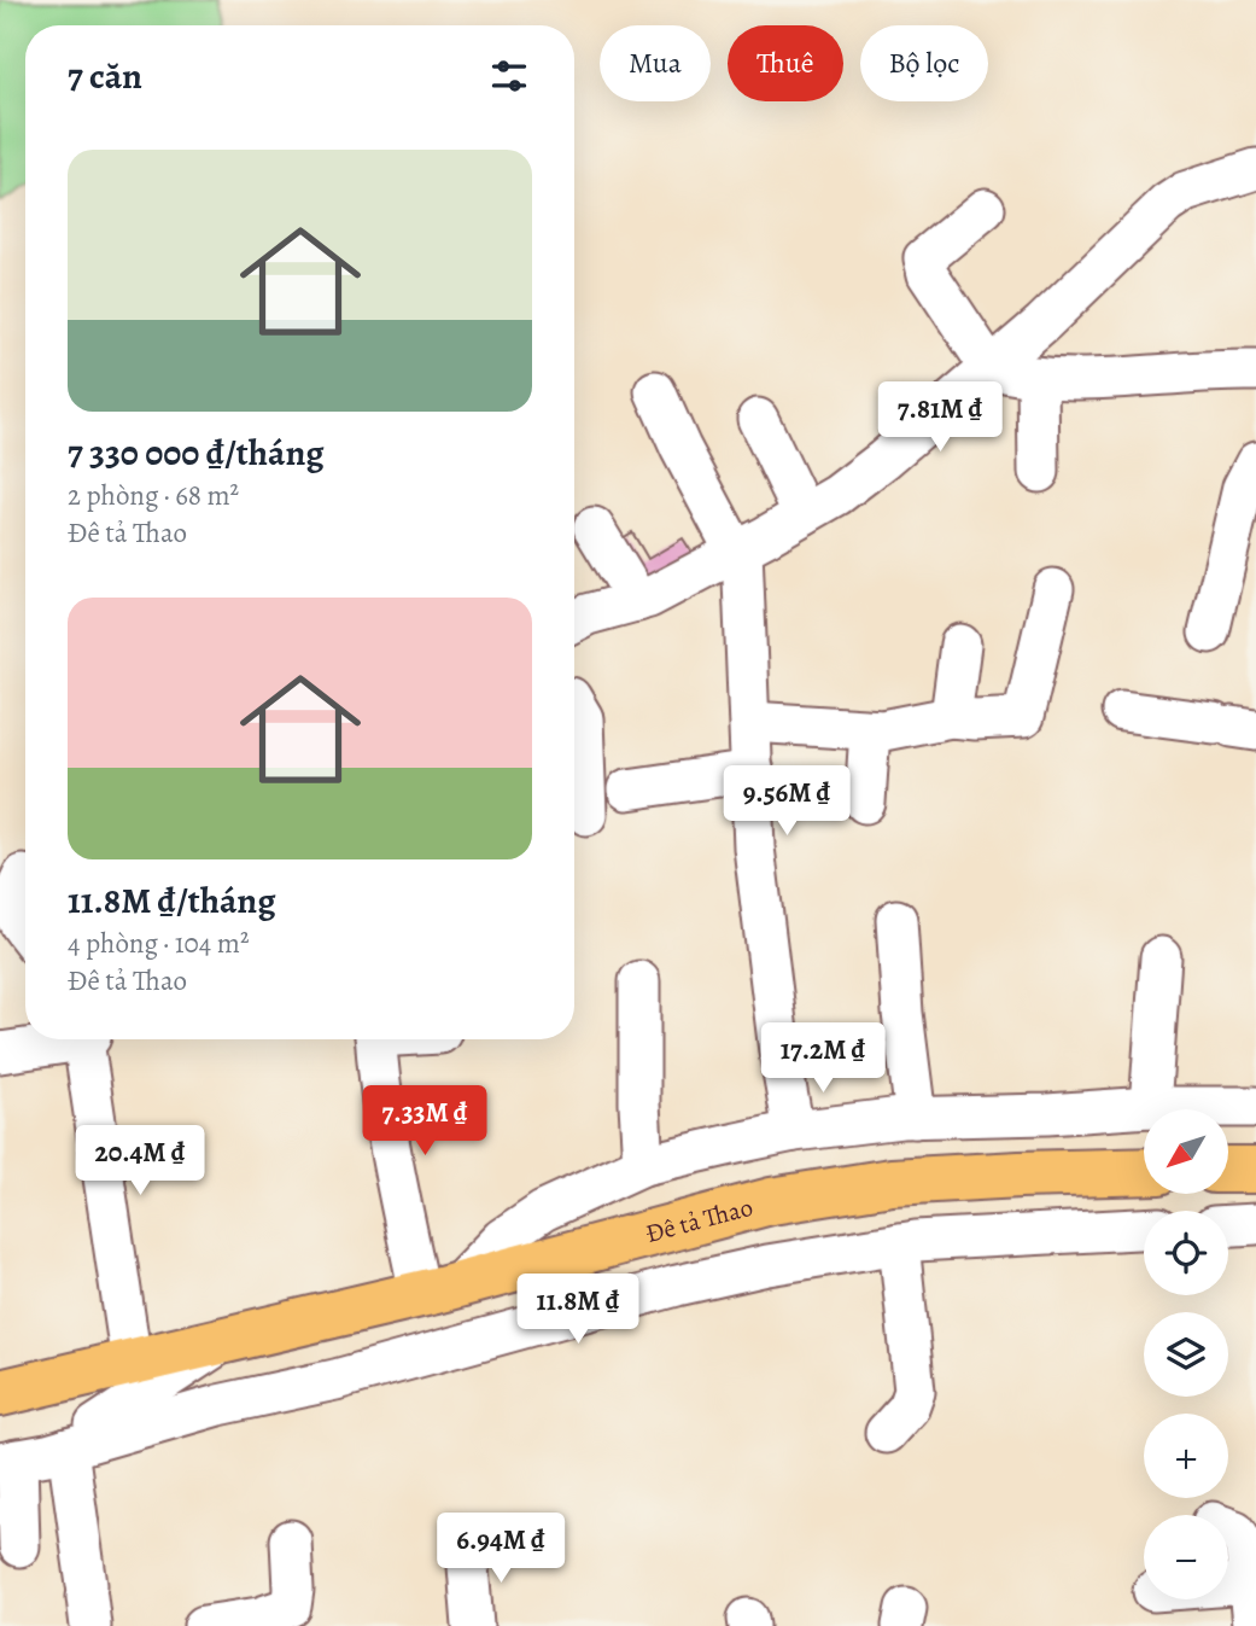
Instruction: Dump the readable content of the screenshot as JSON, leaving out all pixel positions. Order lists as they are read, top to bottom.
{
  "streets": {
    "main road": ["Đê tả Thao"]
  },
  "north": "bottom left",
  "page": {
    "chip": ["Mua", "Thuê", "Bộ lọc"],
    "heading": "7 căn",
    "list": [
      {
        "name": "7 330 000 ₫/tháng",
        "note": "2 phòng · 68 m² · Đê tả Thao"
      },
      {
        "name": "11.8M ₫/tháng",
        "note": "4 phòng · 104 m² · Đê tả Thao"
      }
    ],
    "price": [
      "7.81M ₫",
      "9.56M ₫",
      "17.2M ₫",
      "7.33M ₫",
      "20.4M ₫",
      "11.8M ₫",
      "6.94M ₫"
    ],
    "map_buttons": ["+", "−"]
  }
}
